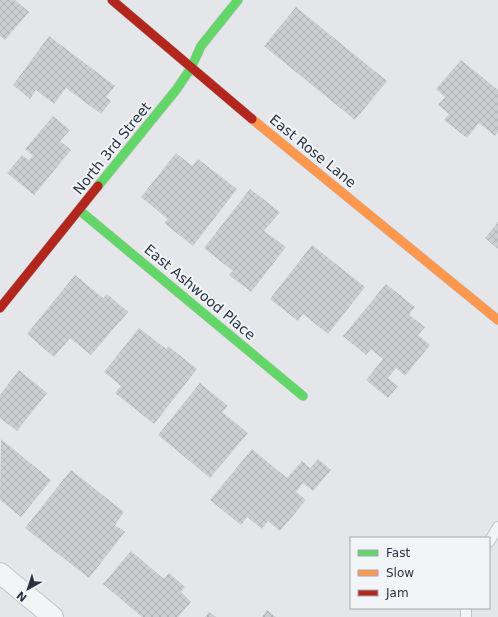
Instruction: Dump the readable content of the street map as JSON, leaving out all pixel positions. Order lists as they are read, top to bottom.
{
  "streets": {
    "street": ["North 3rd Street", "East Rose Lane", "East Ashwood Place"]
  },
  "crossings": [
    ["North 3rd Street", "East Rose Lane"],
    ["North 3rd Street", "East Ashwood Place"]
  ],
  "legend": ["Fast", "Slow", "Jam"],
  "north": "bottom left"
}
